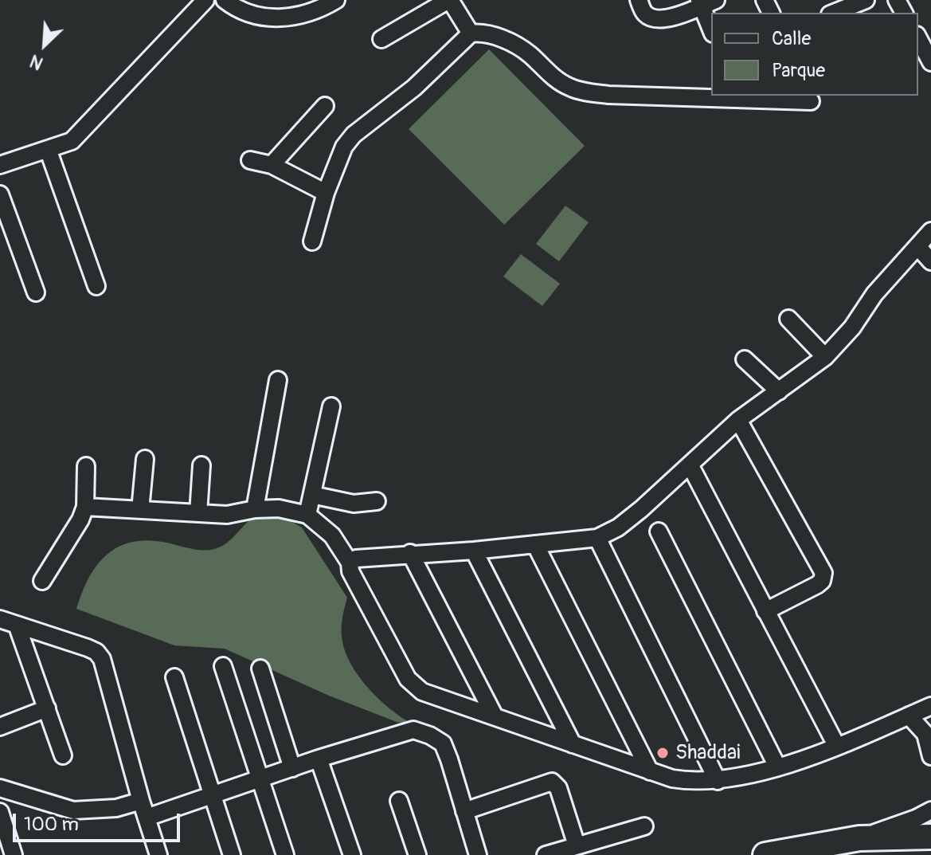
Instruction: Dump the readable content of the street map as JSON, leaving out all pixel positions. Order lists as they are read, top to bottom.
{
  "places": ["Shaddai"],
  "legend": ["Calle", "Parque"],
  "scale_bar": "100 m",
  "north": "bottom left"
}
